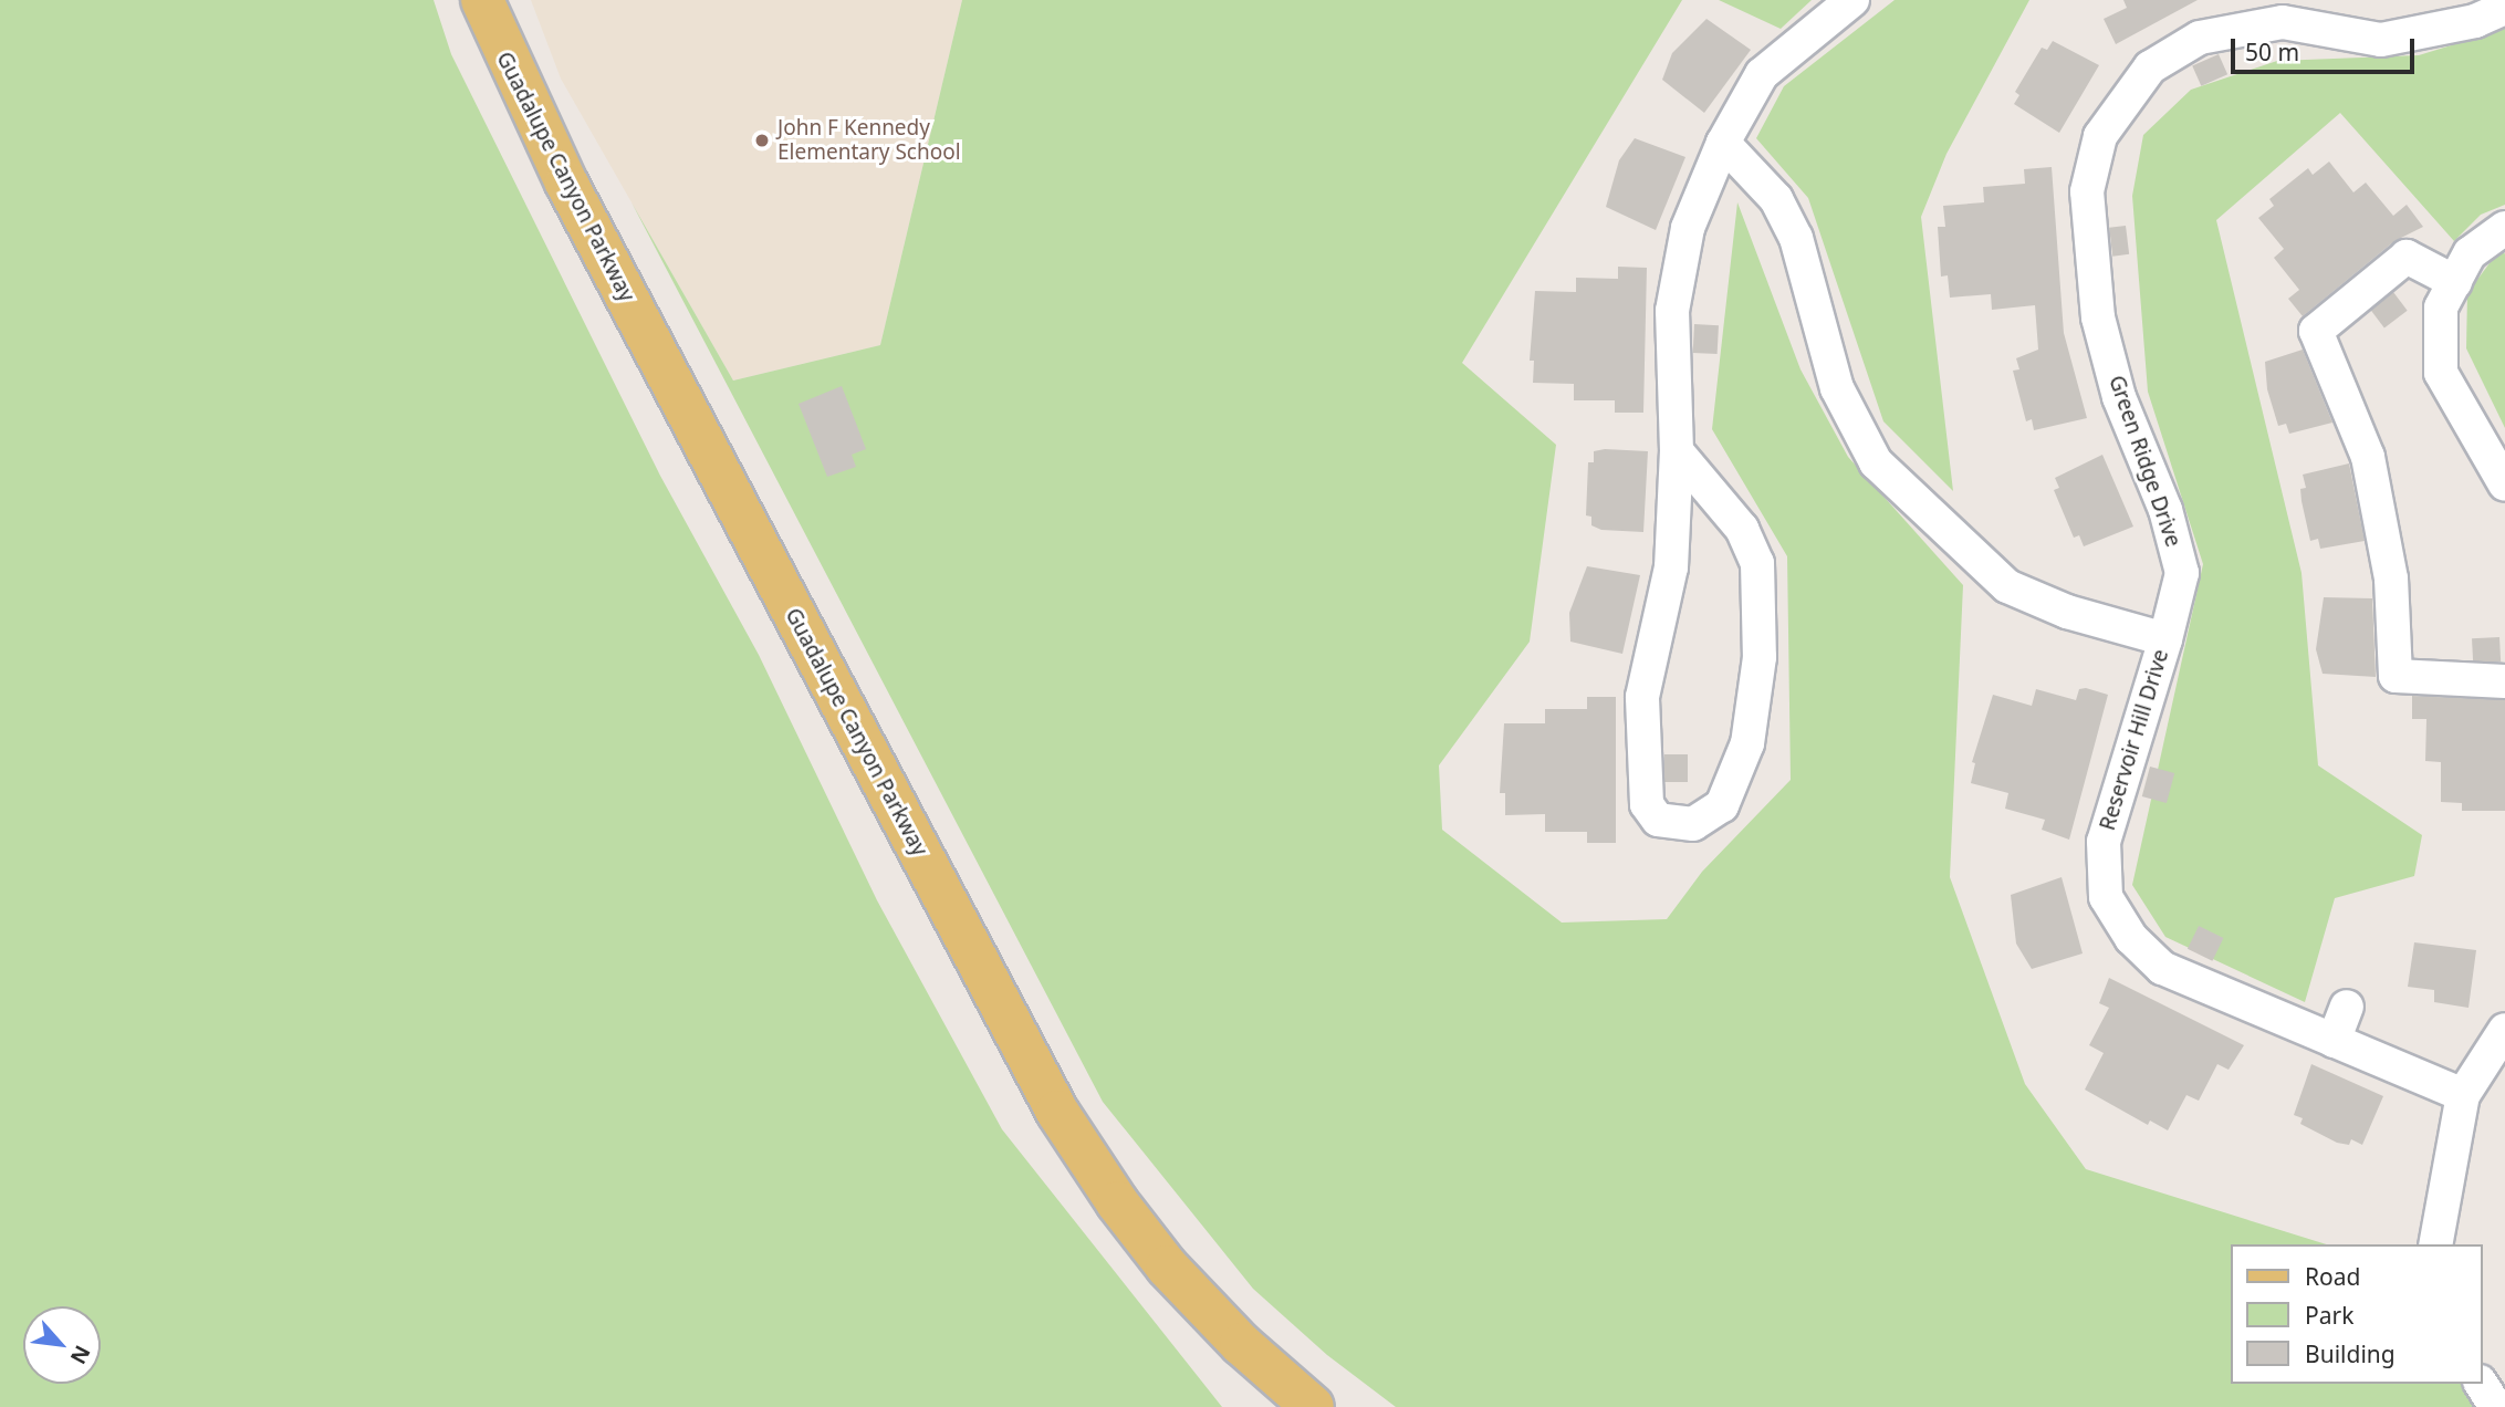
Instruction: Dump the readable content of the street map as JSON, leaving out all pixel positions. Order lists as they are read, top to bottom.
{
  "streets": {
    "main road": ["Guadalupe Canyon Parkway"],
    "street": ["Green Ridge Drive", "Reservoir Hill Drive"]
  },
  "crossings": [
    ["Green Ridge Drive", "Reservoir Hill Drive"]
  ],
  "places": ["John F Kennedy Elementary School"],
  "legend": ["Road", "Park", "Building"],
  "scale_bar": "50 m",
  "north": "bottom right"
}
